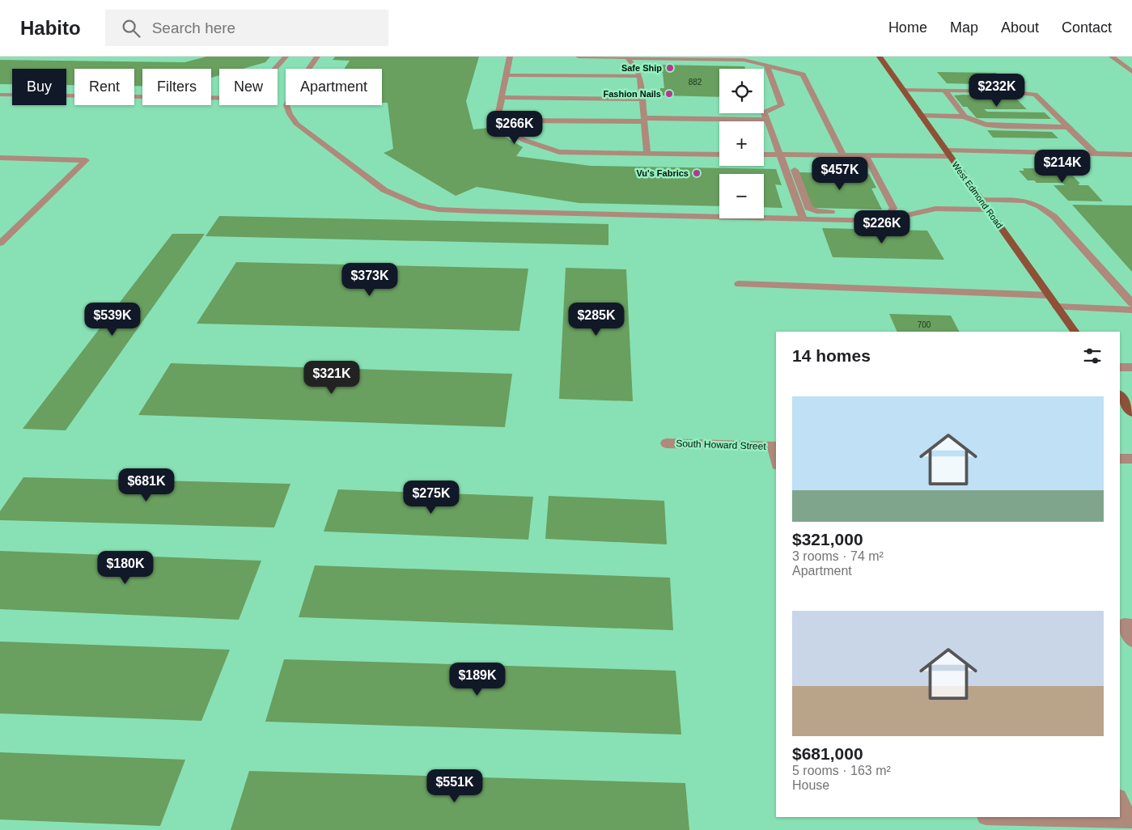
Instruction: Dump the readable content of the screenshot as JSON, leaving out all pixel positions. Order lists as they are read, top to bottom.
{
  "streets": {
    "main road": ["West Edmond Road"],
    "street": ["South Howard Street"]
  },
  "places": ["Safe Ship", "Fashion Nails", "Vu's Fabrics"],
  "house_numbers": ["882", "700"],
  "page": {
    "header": "Habito",
    "search": "Search here",
    "nav": [
      "Home",
      "Map",
      "About",
      "Contact"
    ],
    "map_buttons": ["+", "−"],
    "chip": [
      "Buy",
      "Rent",
      "Filters",
      "New",
      "Apartment"
    ],
    "price": [
      "$232K",
      "$266K",
      "$214K",
      "$457K",
      "$226K",
      "$373K",
      "$539K",
      "$285K",
      "$321K",
      "$681K",
      "$275K",
      "$180K",
      "$189K",
      "$551K"
    ],
    "heading": "14 homes",
    "list": [
      {
        "name": "$321,000",
        "note": "3 rooms · 74 m² · Apartment"
      },
      {
        "name": "$681,000",
        "note": "5 rooms · 163 m² · House"
      }
    ]
  }
}
